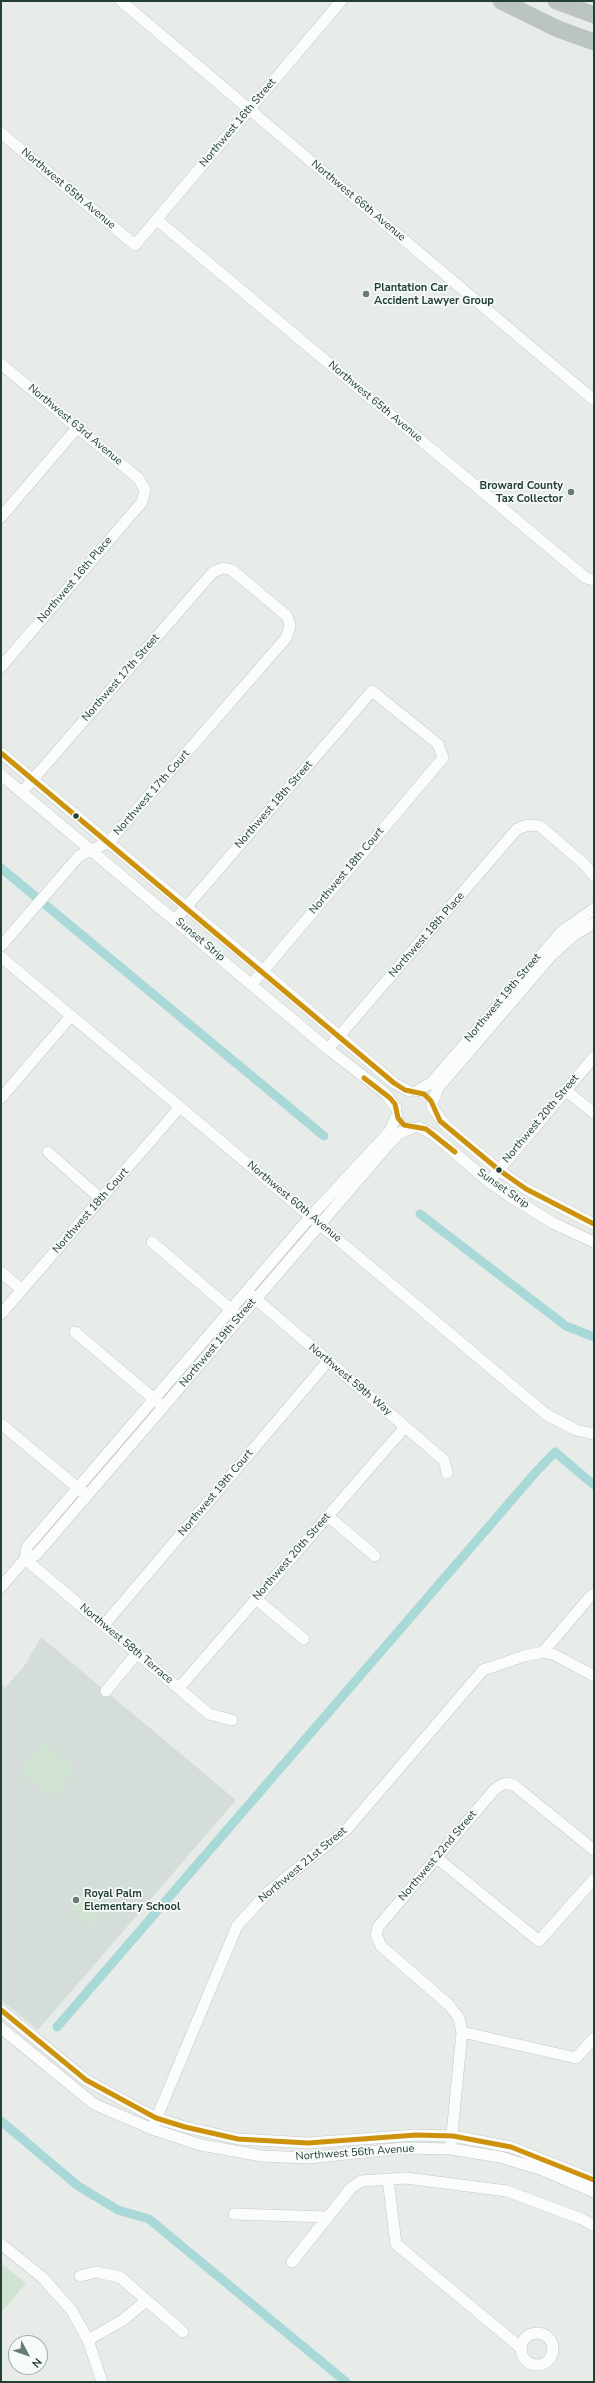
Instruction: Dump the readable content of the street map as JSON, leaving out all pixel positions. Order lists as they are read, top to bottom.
{
  "streets": {
    "street": [
      "Northwest 16th Street",
      "Northwest 65th Avenue",
      "Northwest 66th Avenue",
      "Northwest 63rd Avenue",
      "Northwest 16th Place",
      "Northwest 17th Street",
      "Northwest 17th Court",
      "Northwest 18th Street",
      "Northwest 18th Court",
      "Northwest 18th Place",
      "Sunset Strip",
      "Northwest 19th Street",
      "Northwest 20th Street",
      "Northwest 60th Avenue",
      "Northwest 59th Way",
      "Northwest 19th Court",
      "Northwest 58th Terrace",
      "Northwest 22nd Street",
      "Northwest 21st Street",
      "Northwest 56th Avenue"
    ]
  },
  "crossings": [
    ["Northwest 16th Street", "Northwest 65th Avenue"],
    ["Northwest 16th Street", "Northwest 66th Avenue"],
    ["Northwest 63rd Avenue", "Northwest 16th Place"],
    ["Northwest 17th Street", "Northwest 17th Court"],
    ["Northwest 17th Street", "Sunset Strip"],
    ["Northwest 17th Court", "Sunset Strip"],
    ["Northwest 18th Street", "Northwest 18th Court"],
    ["Northwest 18th Street", "Sunset Strip"],
    ["Northwest 18th Court", "Sunset Strip"],
    ["Northwest 18th Court", "Northwest 60th Avenue"],
    ["Northwest 18th Place", "Sunset Strip"],
    ["Sunset Strip", "Northwest 19th Street"],
    ["Sunset Strip", "Northwest 20th Street"],
    ["Northwest 19th Street", "Northwest 60th Avenue"],
    ["Northwest 19th Street", "Northwest 59th Way"],
    ["Northwest 19th Street", "Northwest 58th Terrace"],
    ["Northwest 20th Street", "Northwest 59th Way"],
    ["Northwest 20th Street", "Northwest 58th Terrace"],
    ["Northwest 59th Way", "Northwest 19th Court"],
    ["Northwest 19th Court", "Northwest 58th Terrace"],
    ["Northwest 21st Street", "Northwest 56th Avenue"]
  ],
  "places": ["Plantation Car Accident Lawyer Group", "Broward County Tax Collector", "Royal Palm Elementary School"],
  "north": "bottom right"
}
